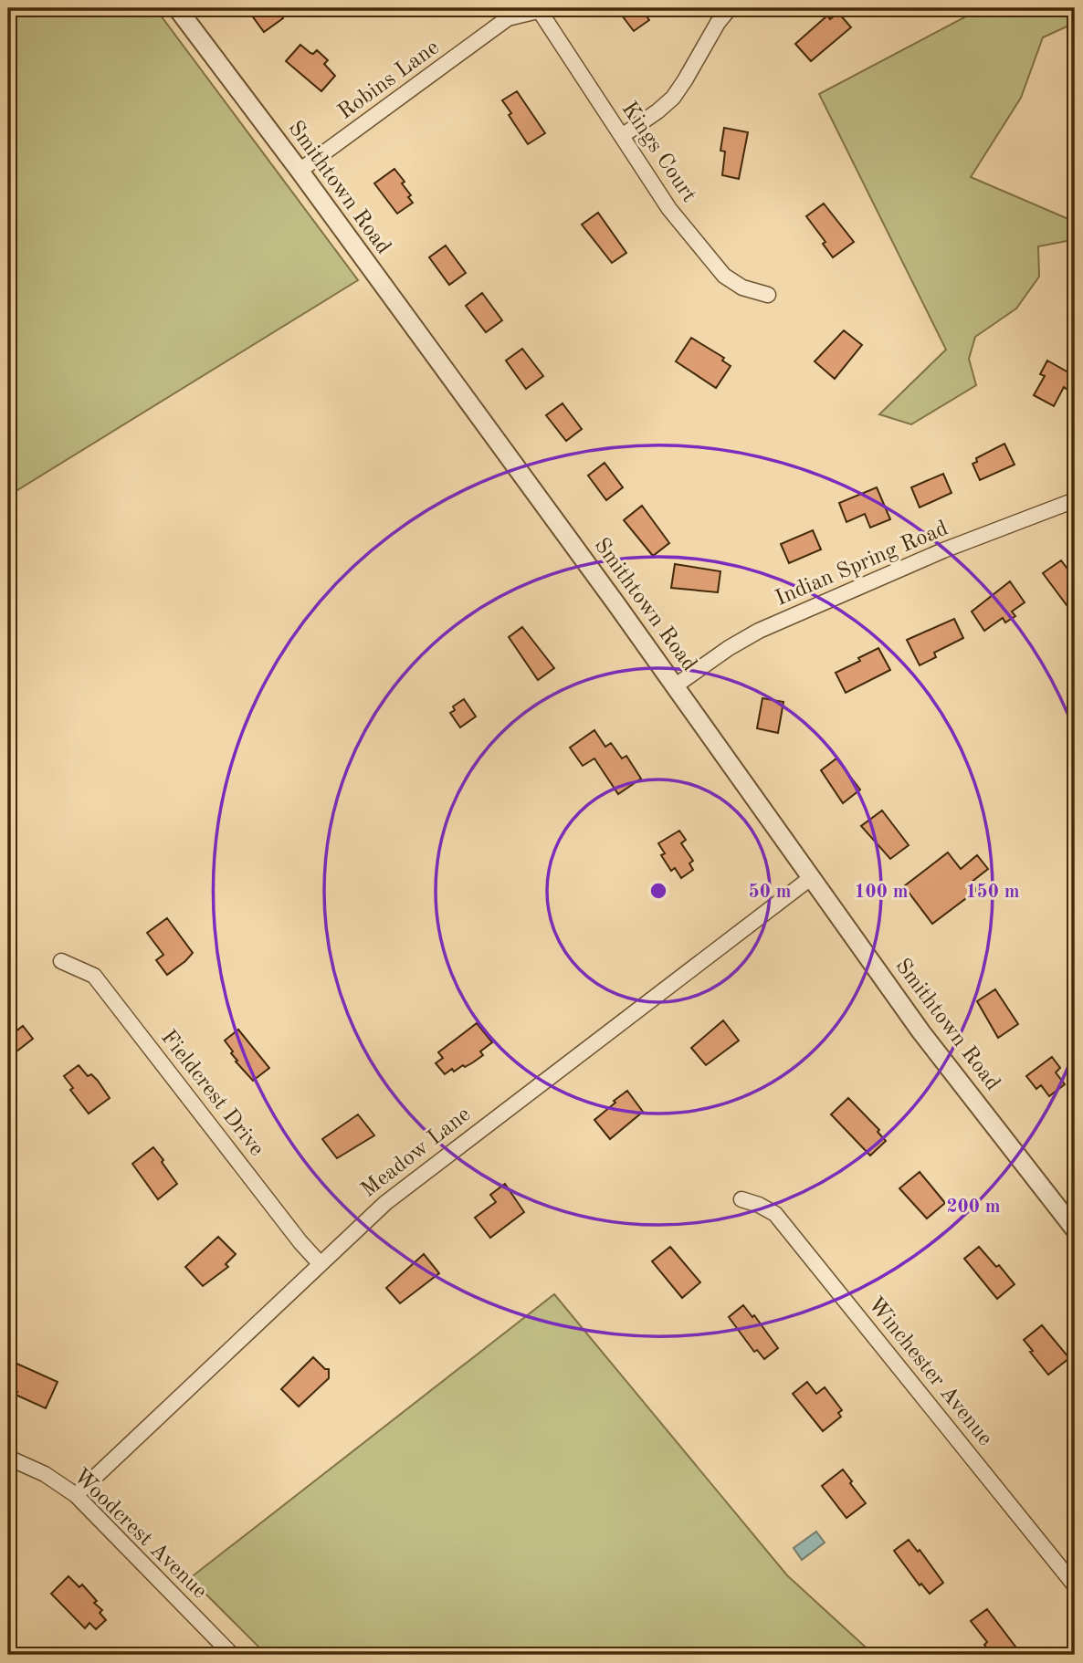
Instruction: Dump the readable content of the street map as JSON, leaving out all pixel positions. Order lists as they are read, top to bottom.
{
  "streets": {
    "street": [
      "Robins Lane",
      "Kings Court",
      "Smithtown Road",
      "Indian Spring Road",
      "Fieldcrest Drive",
      "Meadow Lane",
      "Winchester Avenue",
      "Woodcrest Avenue"
    ]
  },
  "crossings": [
    ["Robins Lane", "Kings Court"],
    ["Robins Lane", "Smithtown Road"],
    ["Smithtown Road", "Indian Spring Road"],
    ["Smithtown Road", "Meadow Lane"],
    ["Fieldcrest Drive", "Meadow Lane"],
    ["Meadow Lane", "Woodcrest Avenue"]
  ],
  "rings": [
    "50 m",
    "100 m",
    "150 m",
    "200 m"
  ]
}
